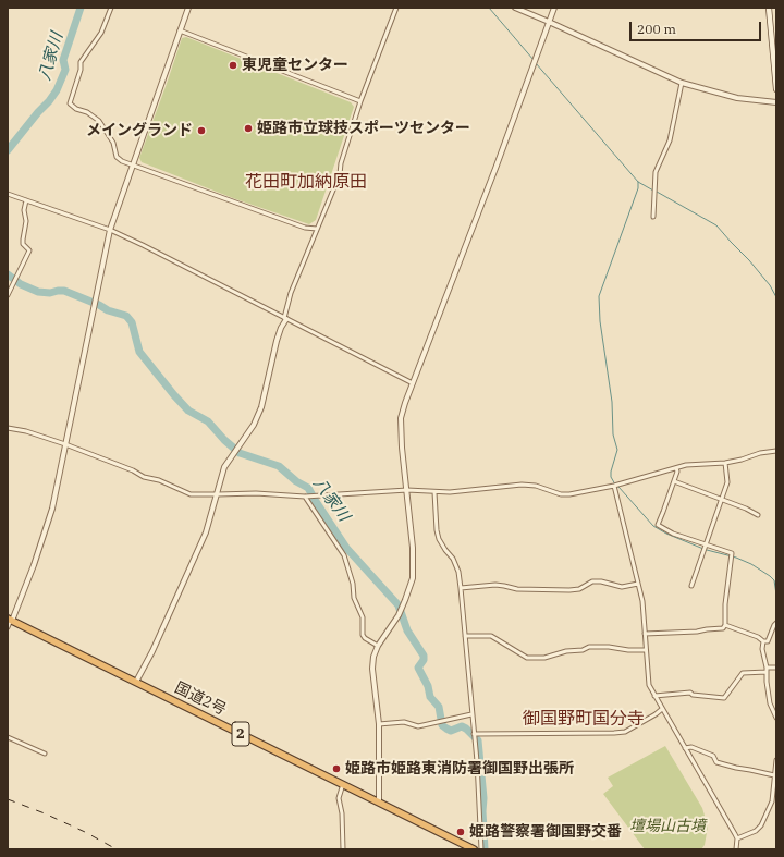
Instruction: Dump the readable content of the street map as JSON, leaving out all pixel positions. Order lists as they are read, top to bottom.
{
  "streets": {
    "highway": ["国道2号", "2"]
  },
  "districts": ["花田町加納原田", "御国野町国分寺"],
  "water": ["八家川"],
  "parks": ["壇場山古墳"],
  "places": [
    "東児童センター",
    "姫路市立球技スポーツセンター",
    "メイングランド",
    "姫路市姫路東消防署御国野出張所",
    "姫路警察署御国野交番"
  ],
  "scale_bar": "200 m"
}
